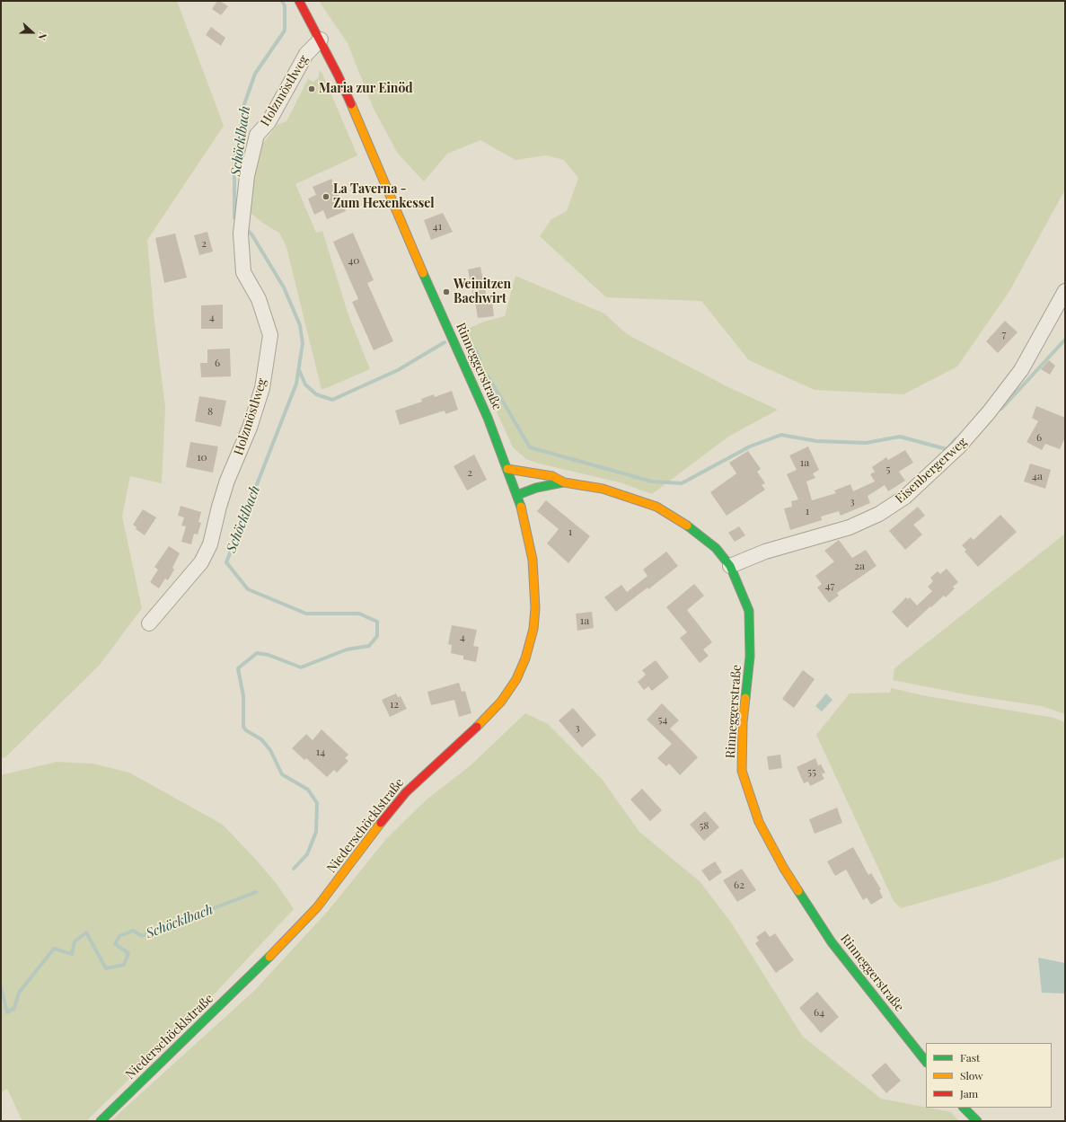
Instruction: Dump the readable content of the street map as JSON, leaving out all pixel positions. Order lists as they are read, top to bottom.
{
  "streets": {
    "main road": ["Rinneggerstraße", "Niederschöcklstraße"],
    "street": ["Holzmöstlweg", "Eisenbergerweg"]
  },
  "crossings": [
    ["Holzmöstlweg", "Rinneggerstraße"],
    ["Rinneggerstraße", "Eisenbergerweg"],
    ["Rinneggerstraße", "Niederschöcklstraße"]
  ],
  "water": ["Schöcklbach"],
  "places": ["Maria zur Einöd", "La Taverna - Zum Hexenkessel", "Weinitzen Bachwirt"],
  "house_numbers": [
    "41",
    "2",
    "40",
    "4",
    "7",
    "6",
    "8",
    "6",
    "10",
    "1a",
    "5",
    "2",
    "4a",
    "3",
    "1",
    "1",
    "2a",
    "47",
    "1a",
    "4",
    "12",
    "54",
    "3",
    "14",
    "55",
    "58",
    "62",
    "64"
  ],
  "legend": ["Fast", "Slow", "Jam"],
  "north": "right"
}
